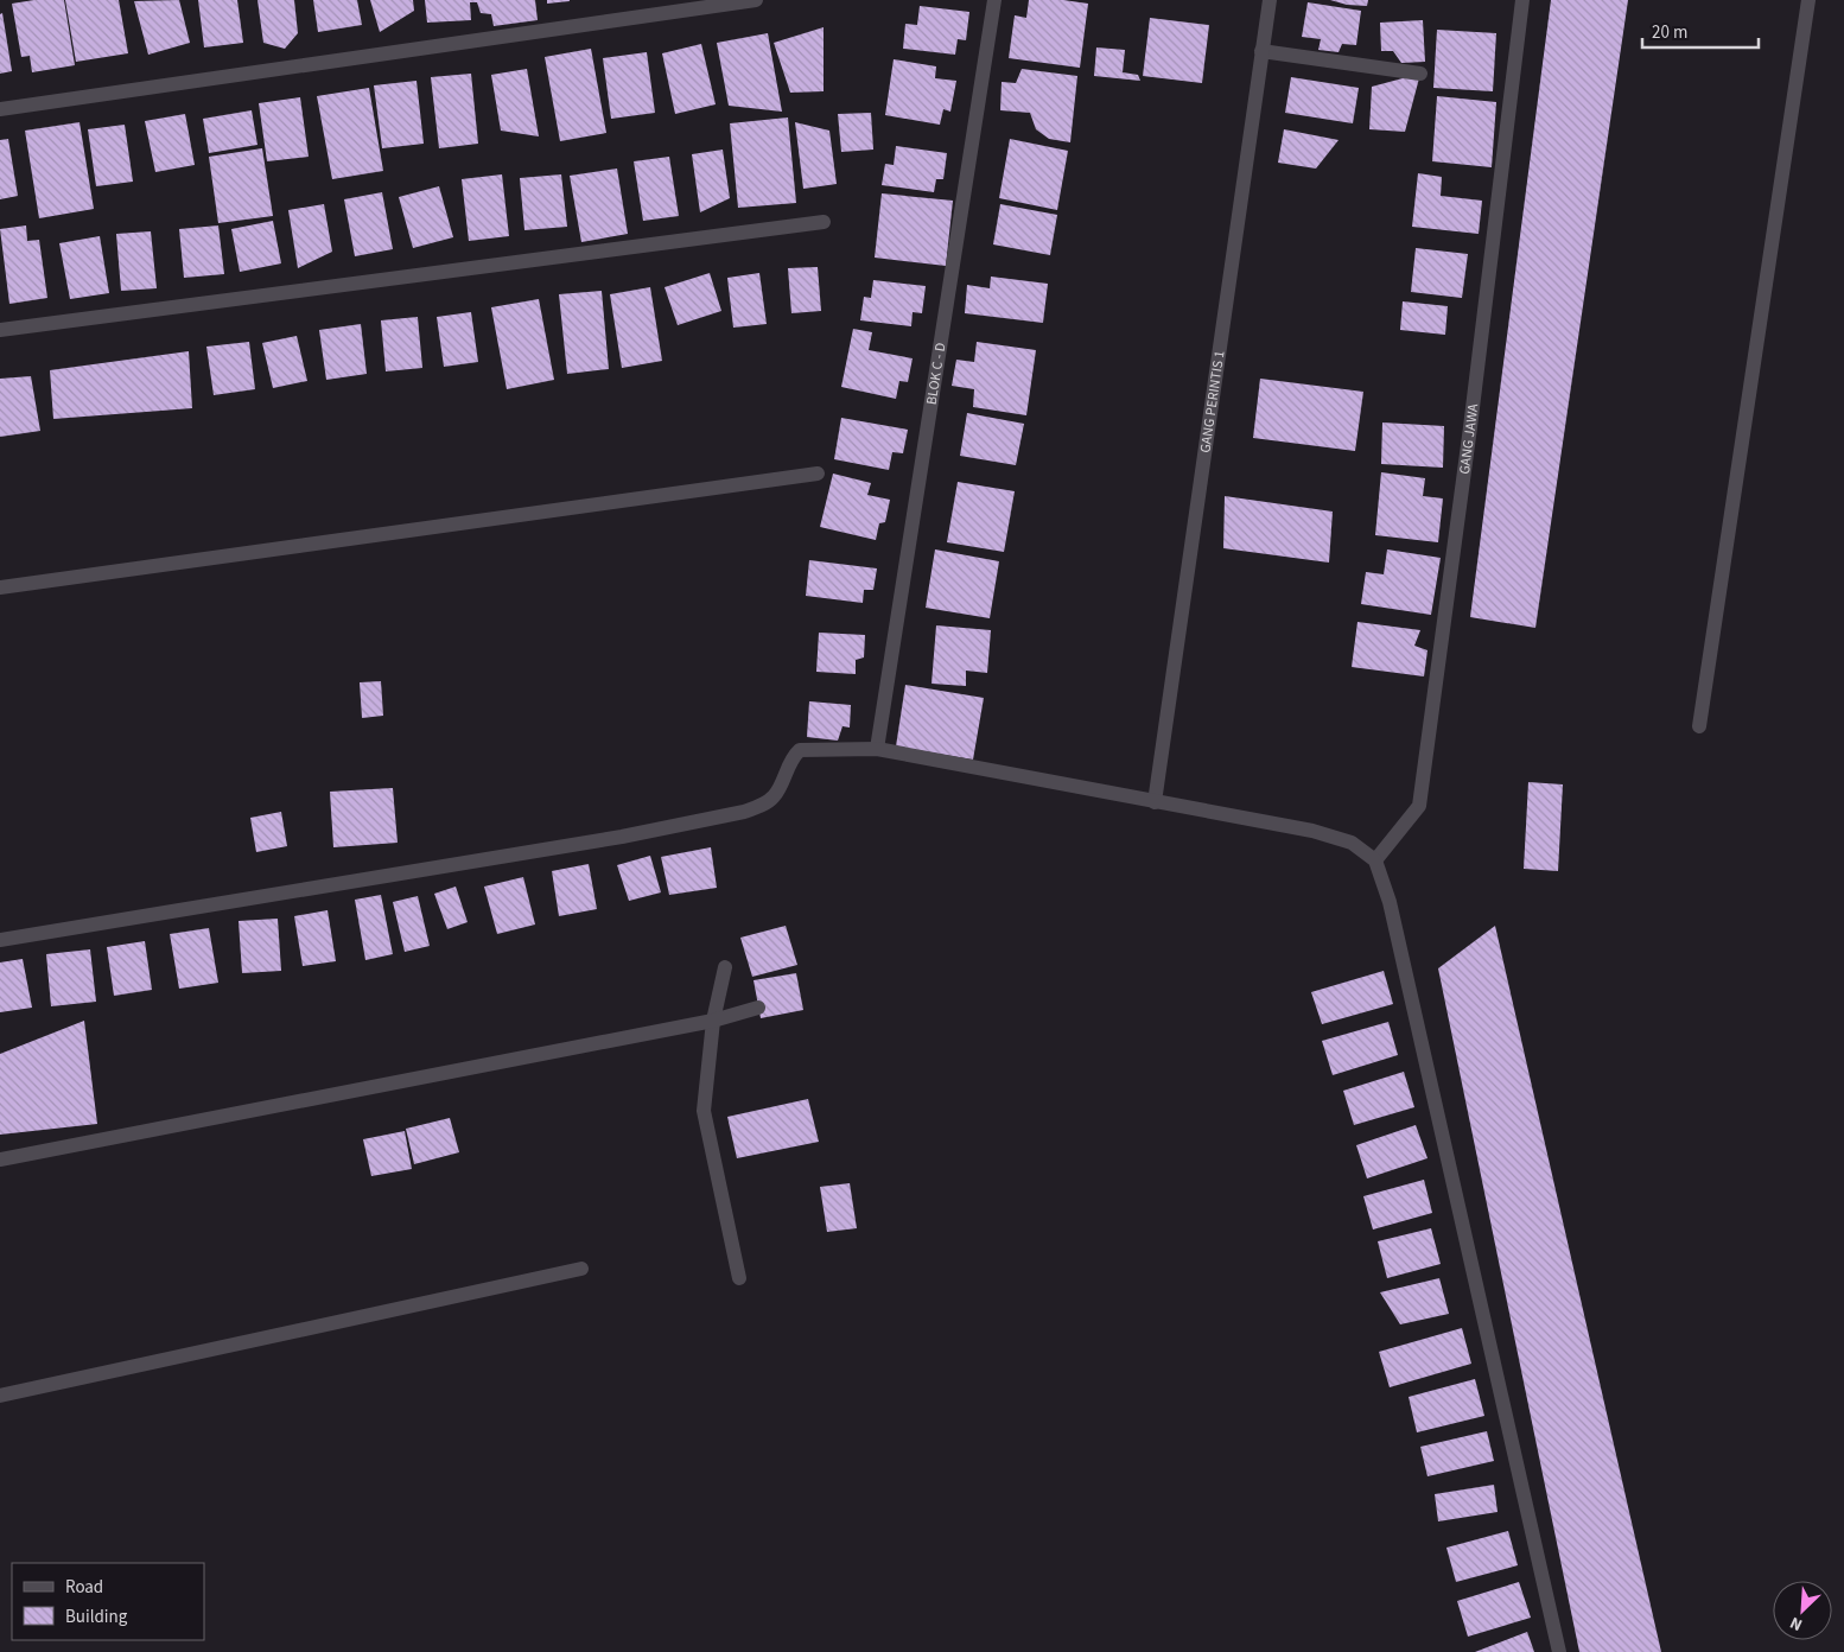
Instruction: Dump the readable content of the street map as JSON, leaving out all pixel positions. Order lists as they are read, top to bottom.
{
  "streets": {
    "street": ["BLOK C - D", "GANG PERINTIS 1", "GANG JAWA"]
  },
  "legend": ["Road", "Building"],
  "scale_bar": "20 m",
  "north": "bottom left"
}
